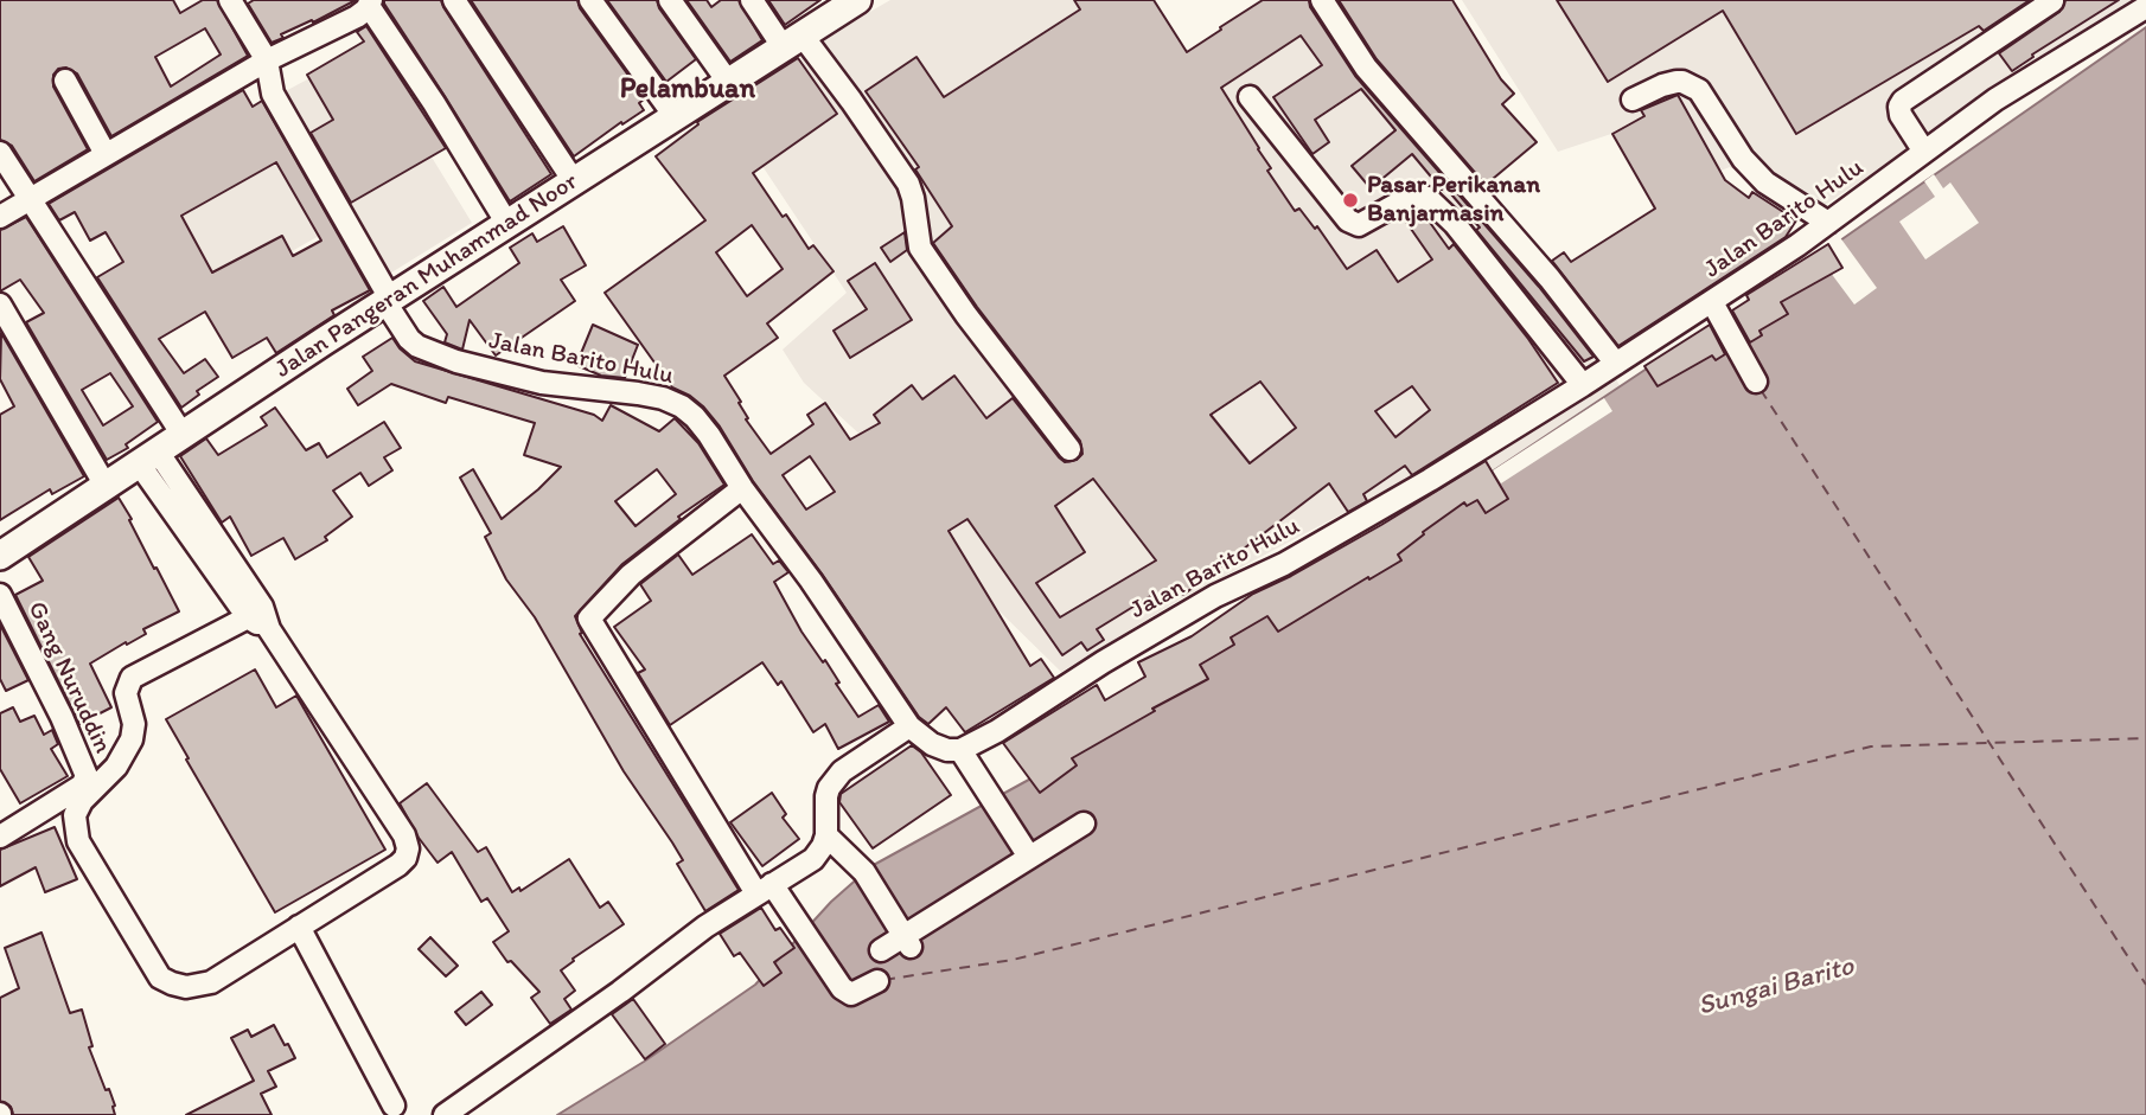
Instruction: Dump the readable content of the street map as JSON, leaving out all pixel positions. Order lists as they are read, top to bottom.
{
  "streets": {
    "main road": ["Jalan Pangeran Muhammad Noor"],
    "street": ["Jalan Barito Hulu", "Gang Nuruddin"]
  },
  "crossings": [
    ["Jalan Barito Hulu", "Jalan Pangeran Muhammad Noor"]
  ],
  "districts": ["Pelambuan"],
  "water": ["Sungai Barito"],
  "places": ["Pasar Perikanan Banjarmasin"]
}
